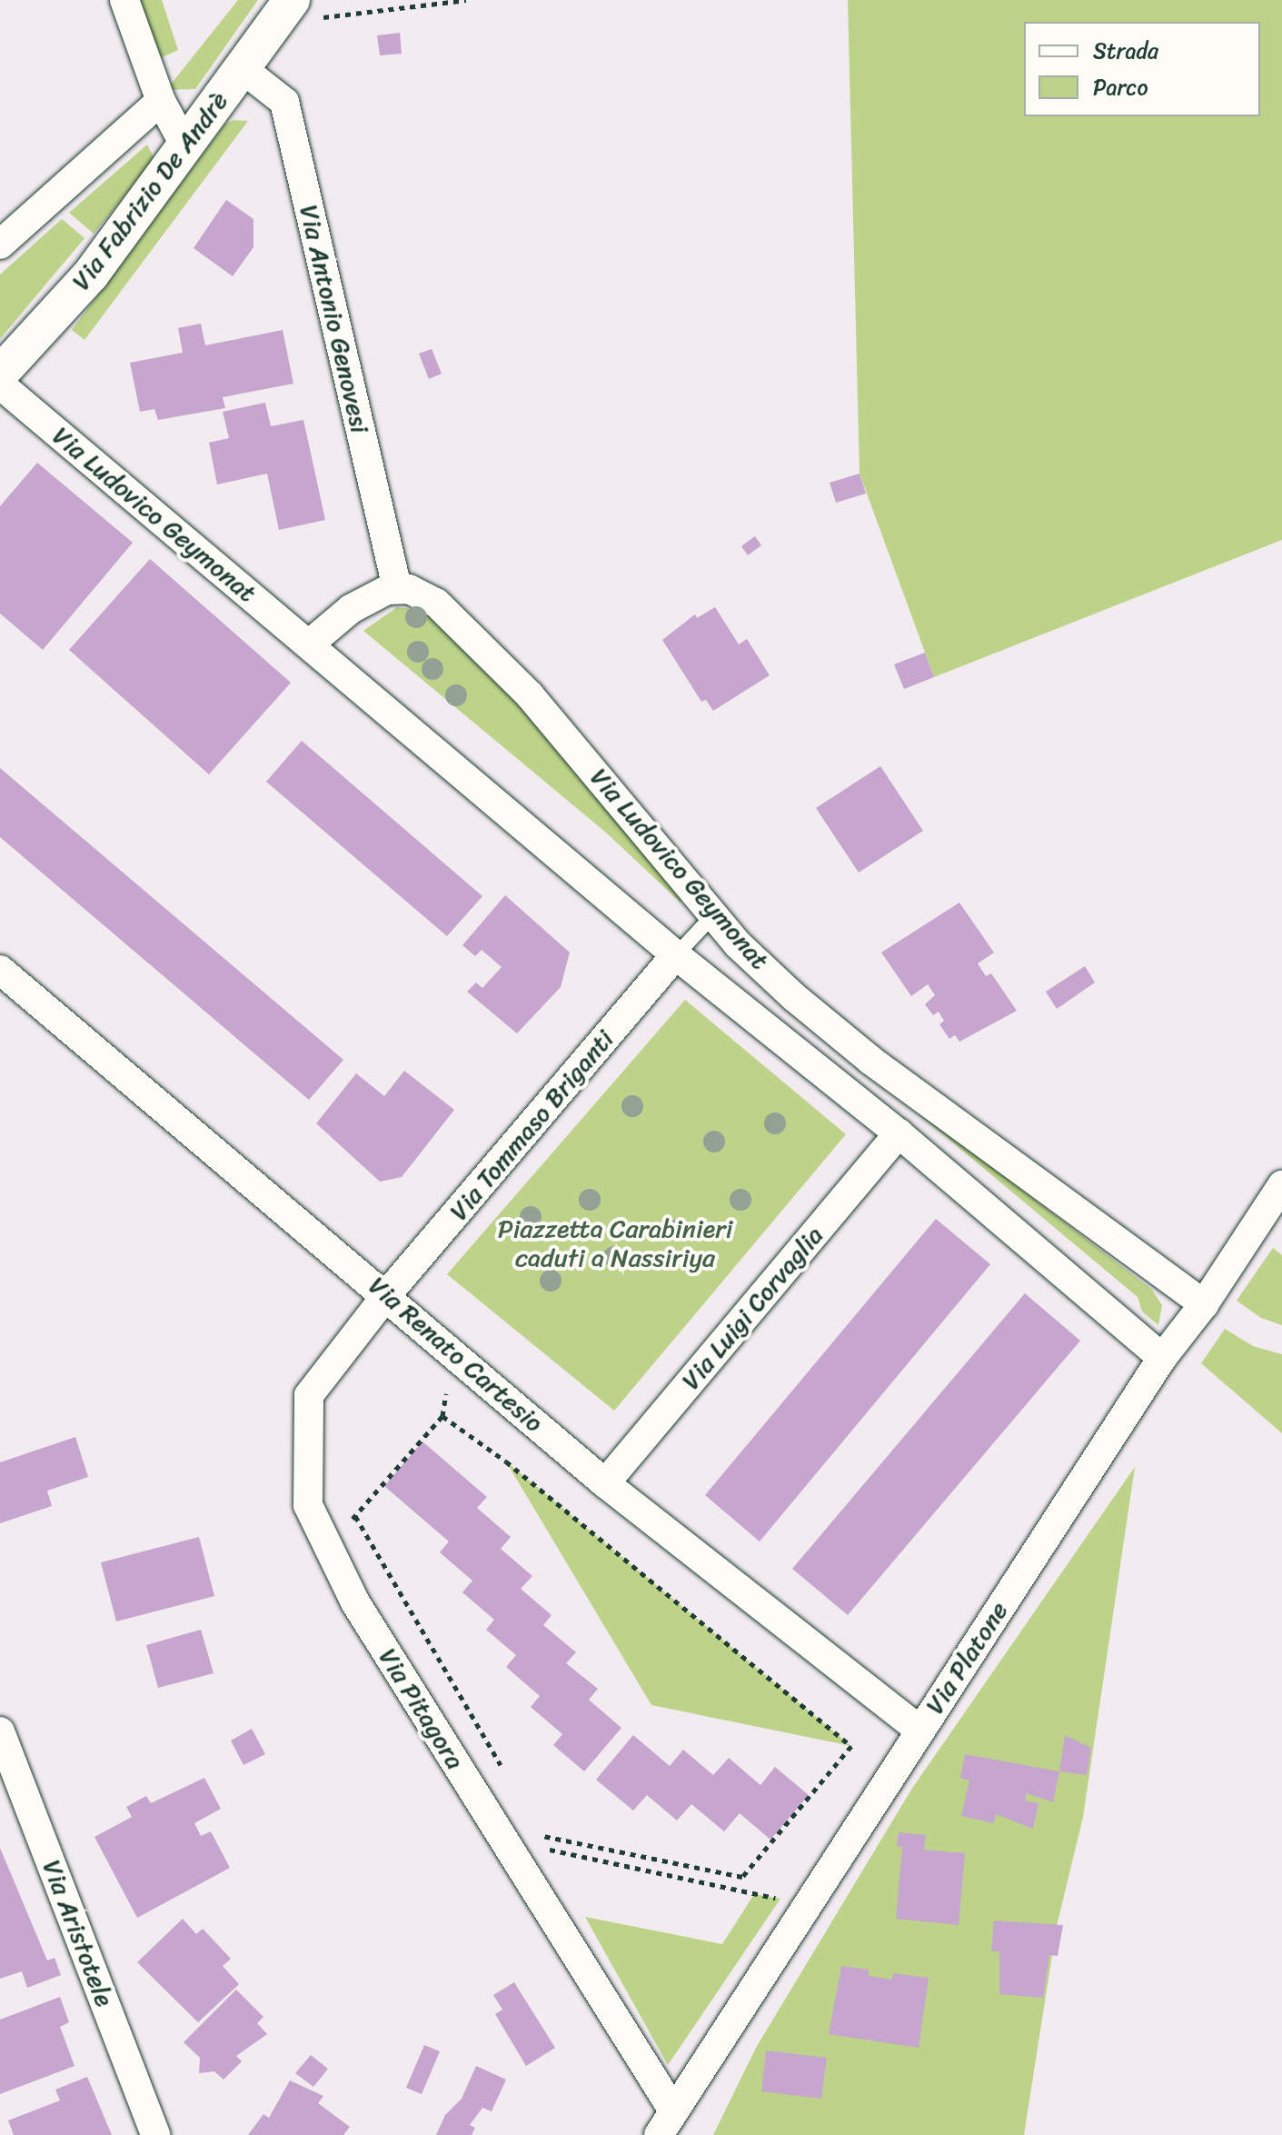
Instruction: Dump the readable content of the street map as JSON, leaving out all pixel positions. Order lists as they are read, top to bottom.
{
  "streets": {
    "street": [
      "Via Fabrizio De Andrè",
      "Via Antonio Genovesi",
      "Via Ludovico Geymonat",
      "Via Tommaso Briganti",
      "Via Luigi Corvaglia",
      "Via Renato Cartesio",
      "Via Platone",
      "Via Pitagora",
      "Via Aristotele"
    ]
  },
  "crossings": [
    ["Via Fabrizio De Andrè", "Via Antonio Genovesi"],
    ["Via Antonio Genovesi", "Via Ludovico Geymonat"],
    ["Via Ludovico Geymonat", "Via Tommaso Briganti"],
    ["Via Ludovico Geymonat", "Via Luigi Corvaglia"],
    ["Via Ludovico Geymonat", "Via Platone"],
    ["Via Tommaso Briganti", "Via Renato Cartesio"],
    ["Via Tommaso Briganti", "Via Pitagora"],
    ["Via Luigi Corvaglia", "Via Renato Cartesio"],
    ["Via Renato Cartesio", "Via Platone"],
    ["Via Renato Cartesio", "Via Pitagora"],
    ["Via Platone", "Via Pitagora"]
  ],
  "parks": ["Piazzetta Carabinieri caduti a Nassiriya"],
  "legend": ["Strada", "Parco"]
}
